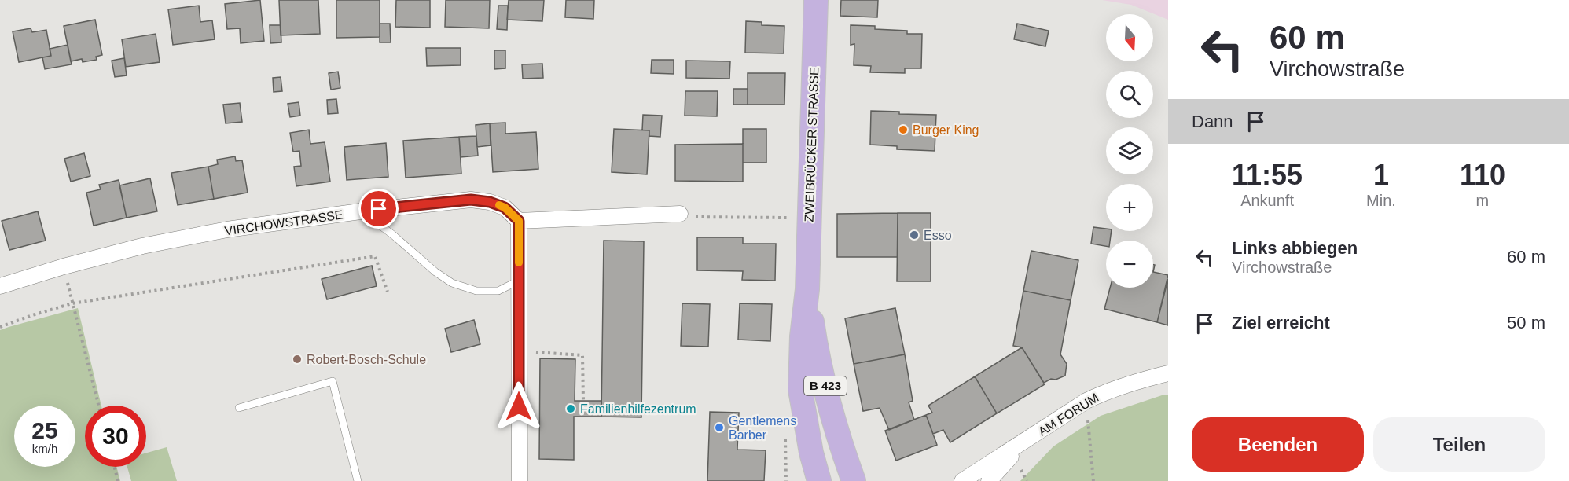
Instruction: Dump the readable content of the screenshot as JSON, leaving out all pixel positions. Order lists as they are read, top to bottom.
{
  "streets": {
    "main road": ["ZWEIBRÜCKER STRASSE", "B 423"],
    "street": ["VIRCHOWSTRASSE", "AM FORUM"]
  },
  "places": [
    "Burger King",
    "Esso",
    "Robert-Bosch-Schule",
    "Familienhilfezentrum",
    "Gentlemens Barber"
  ],
  "north": "bottom",
  "page": {
    "turn": ["60 m", "Virchowstraße"],
    "map_buttons": ["+", "−"],
    "then": "Dann",
    "eta": [
      "11:55",
      "Ankunft",
      "1",
      "Min.",
      "110",
      "m"
    ],
    "list": [
      {
        "name": "Links abbiegen",
        "note": "Virchowstraße",
        "value": "60 m"
      },
      {
        "name": "Ziel erreicht",
        "value": "50 m"
      }
    ],
    "speed": "25 km/h",
    "limit": "30",
    "buttons": ["Beenden", "Teilen"]
  }
}
